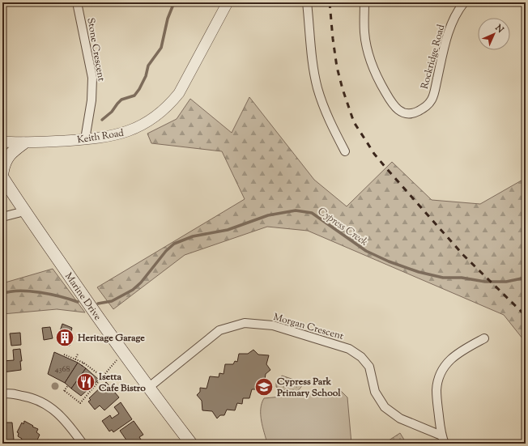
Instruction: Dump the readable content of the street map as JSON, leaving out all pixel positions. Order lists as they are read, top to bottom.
{
  "streets": {
    "main road": ["Marine Drive"],
    "street": [
      "Stone Crescent",
      "Rockridge Road",
      "Keith Road",
      "Morgan Crescent"
    ]
  },
  "crossings": [
    ["Stone Crescent", "Keith Road"],
    ["Marine Drive", "Morgan Crescent"]
  ],
  "water": ["Cypress Creek"],
  "places": {
    "building": ["Heritage Garage"],
    "restaurant": ["Isetta Cafe Bistro"],
    "school or university": ["Cypress Park Primary School"]
  },
  "house_numbers": ["4368"],
  "north": "top right"
}
